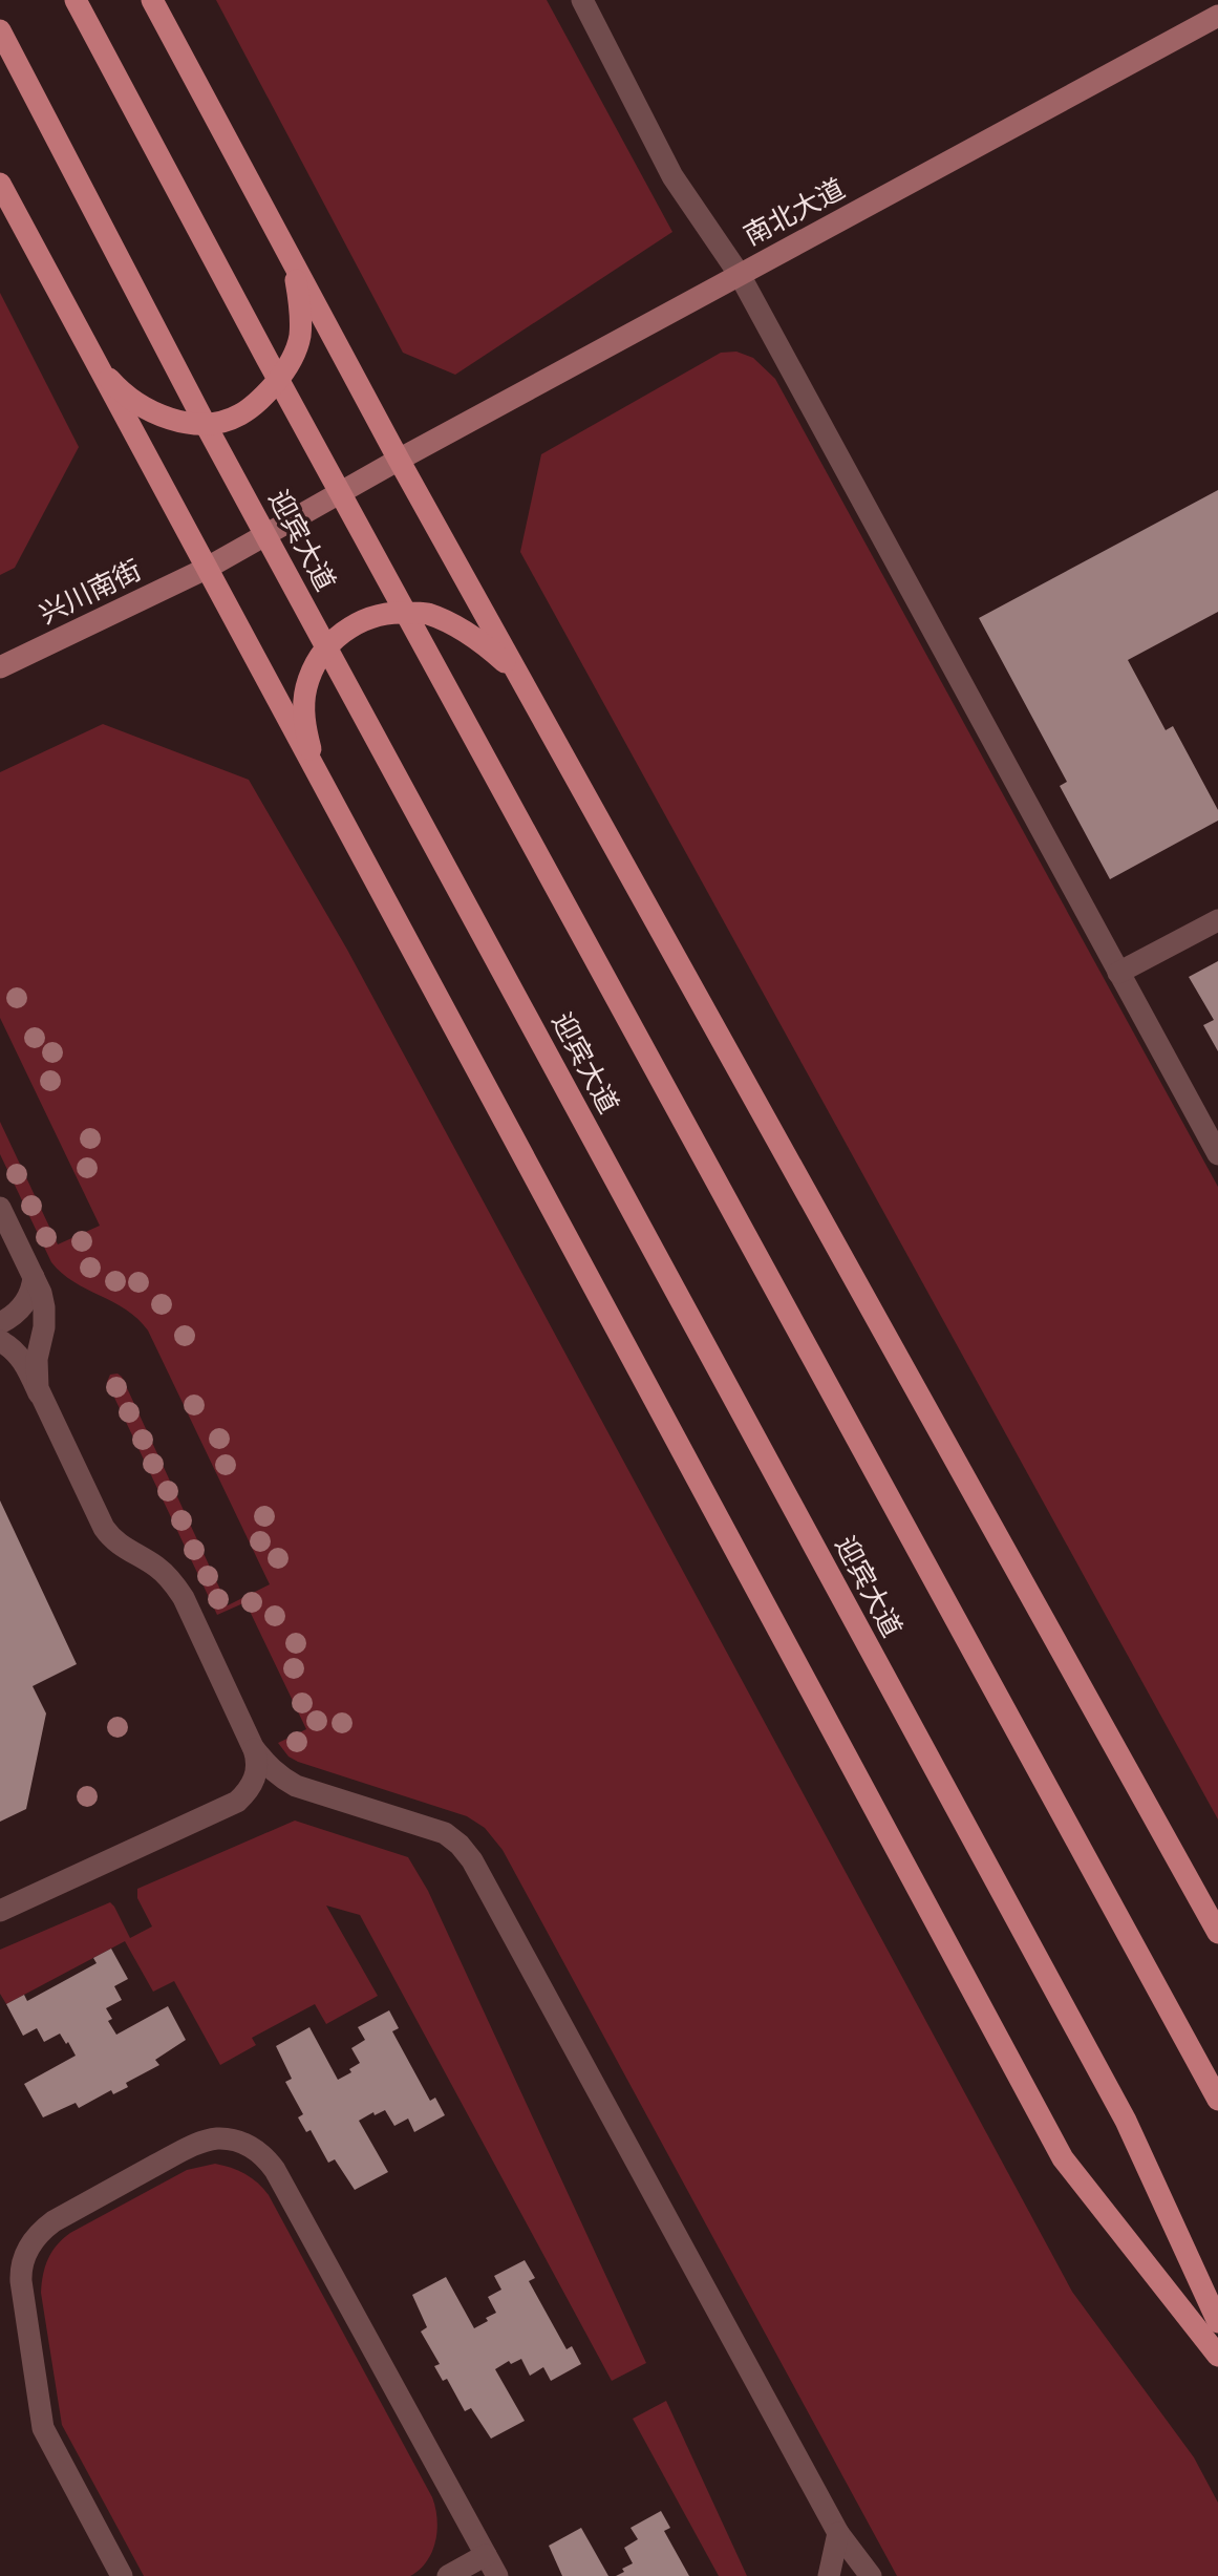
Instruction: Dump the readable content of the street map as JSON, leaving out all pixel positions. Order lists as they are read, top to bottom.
{
  "streets": {
    "main road": ["迎宾大道"],
    "street": ["南北大道", "兴川南街"]
  },
  "crossings": [
    ["南北大道", "兴川南街"]
  ]
}
